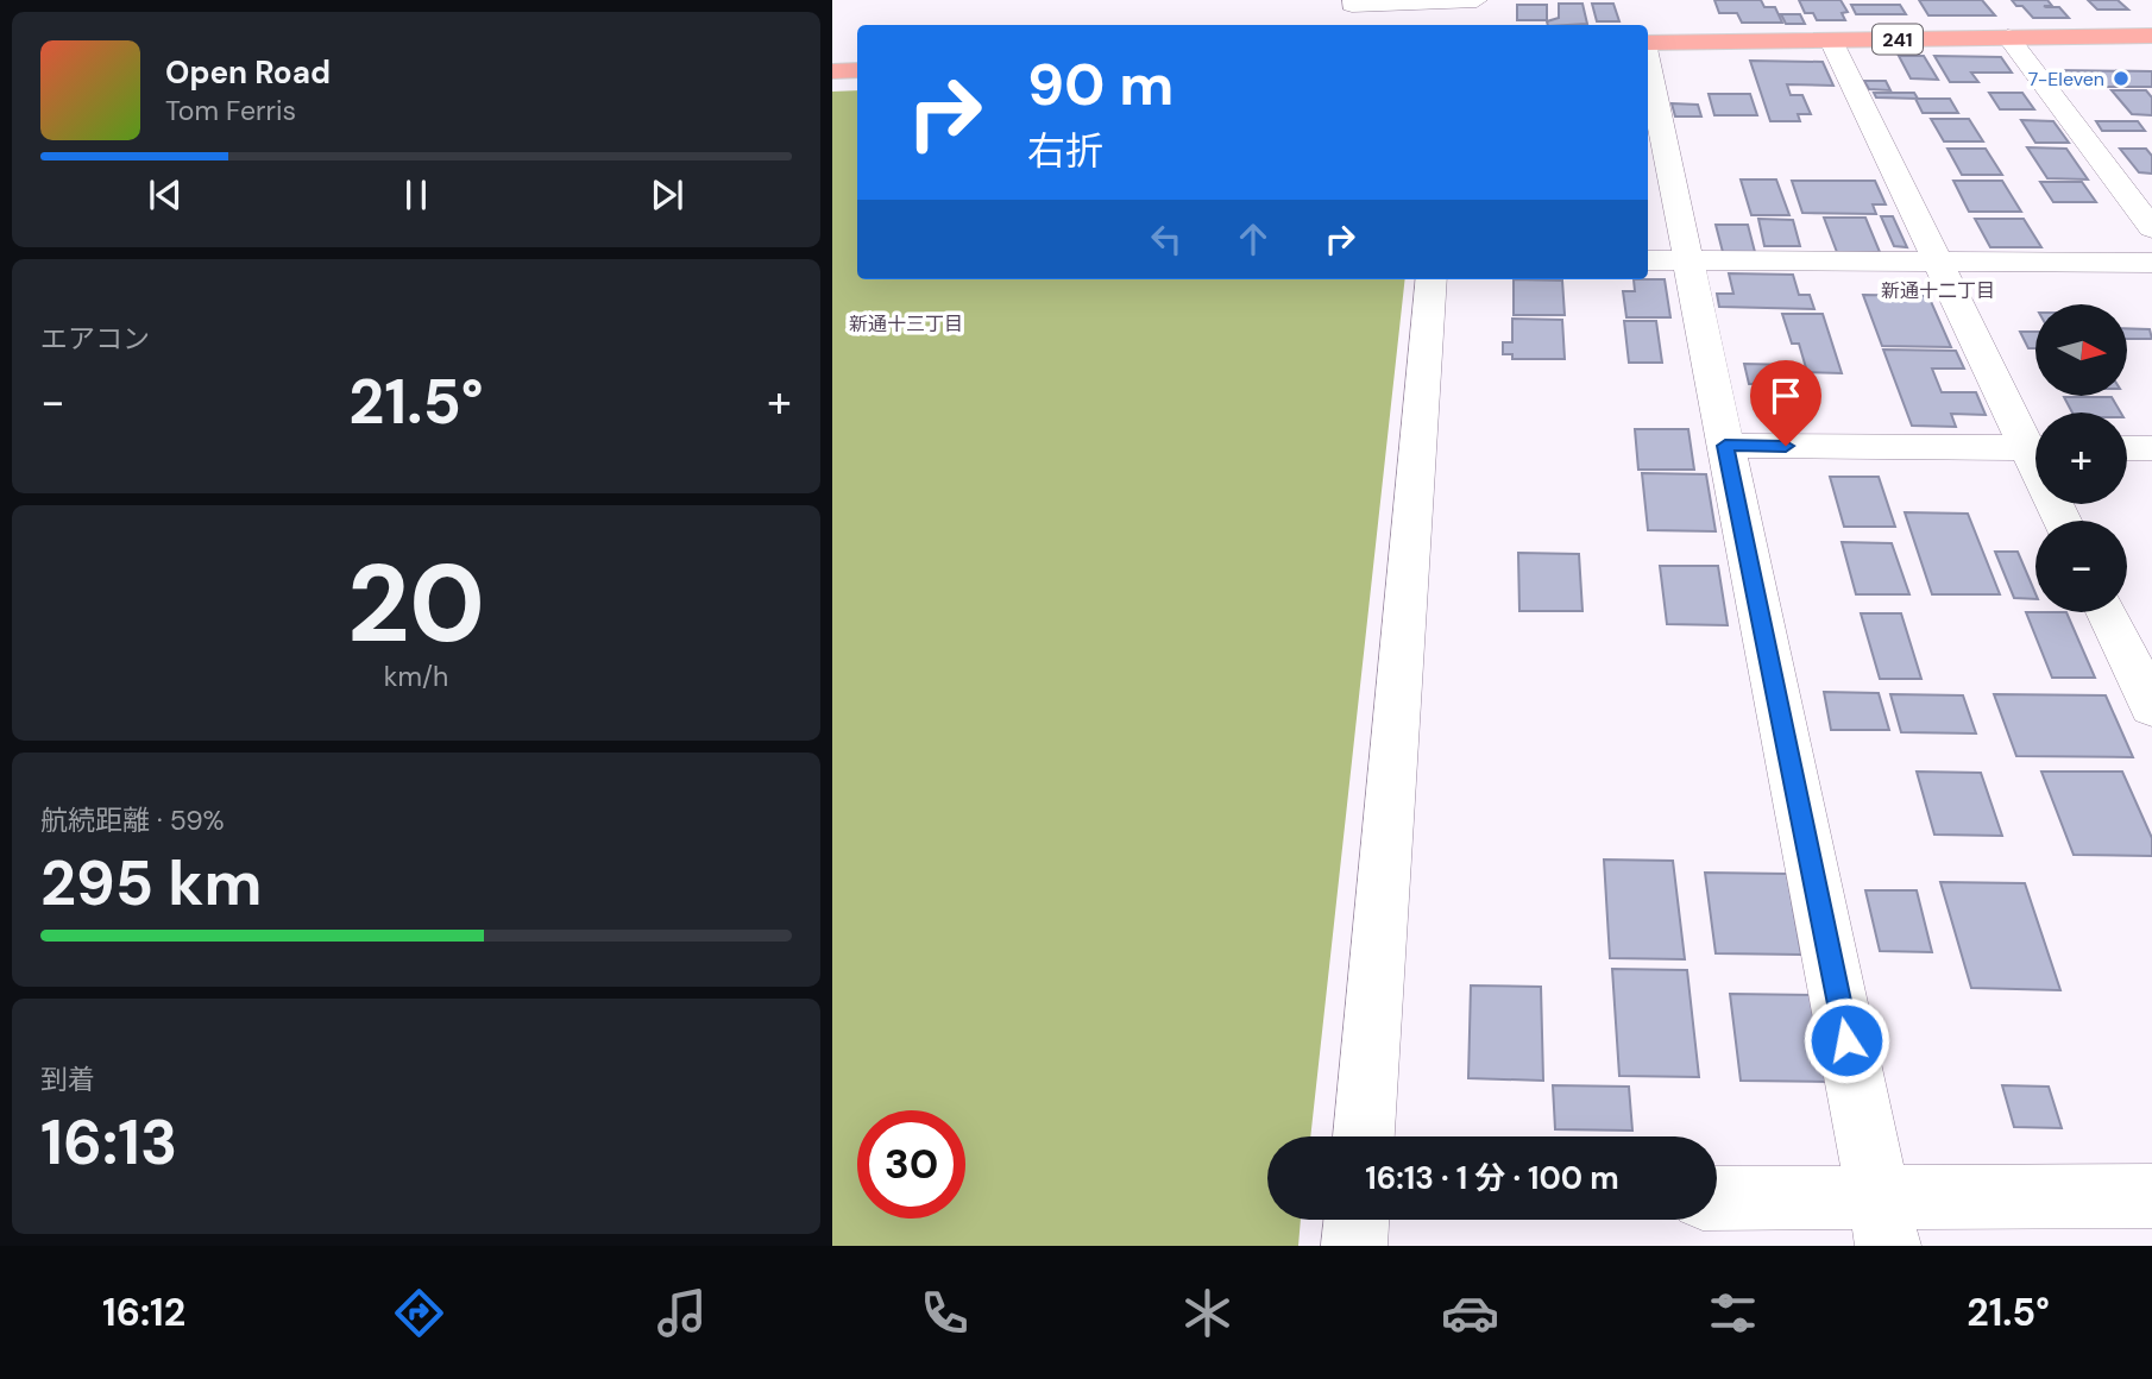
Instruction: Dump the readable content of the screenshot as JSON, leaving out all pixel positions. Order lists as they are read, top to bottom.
{
  "streets": {
    "highway": ["241"]
  },
  "districts": ["新通十二丁目", "新通十三丁目"],
  "places": ["7-Eleven"],
  "north": "right",
  "page": {
    "turn": ["90 m", "右折"],
    "song": ["Open Road", "Tom Ferris"],
    "tile": [
      "エアコン",
      ["20", "km/h"],
      ["航続距離 · 59%", "295 km"],
      ["到着", "16:13"]
    ],
    "map_buttons": ["+", "−"],
    "heat": ["−", "21.5°", "+"],
    "limit": "30",
    "trip": "16:13 · 1 分 · 100 m",
    "tabs": ["16:12", "21.5°"]
  }
}
